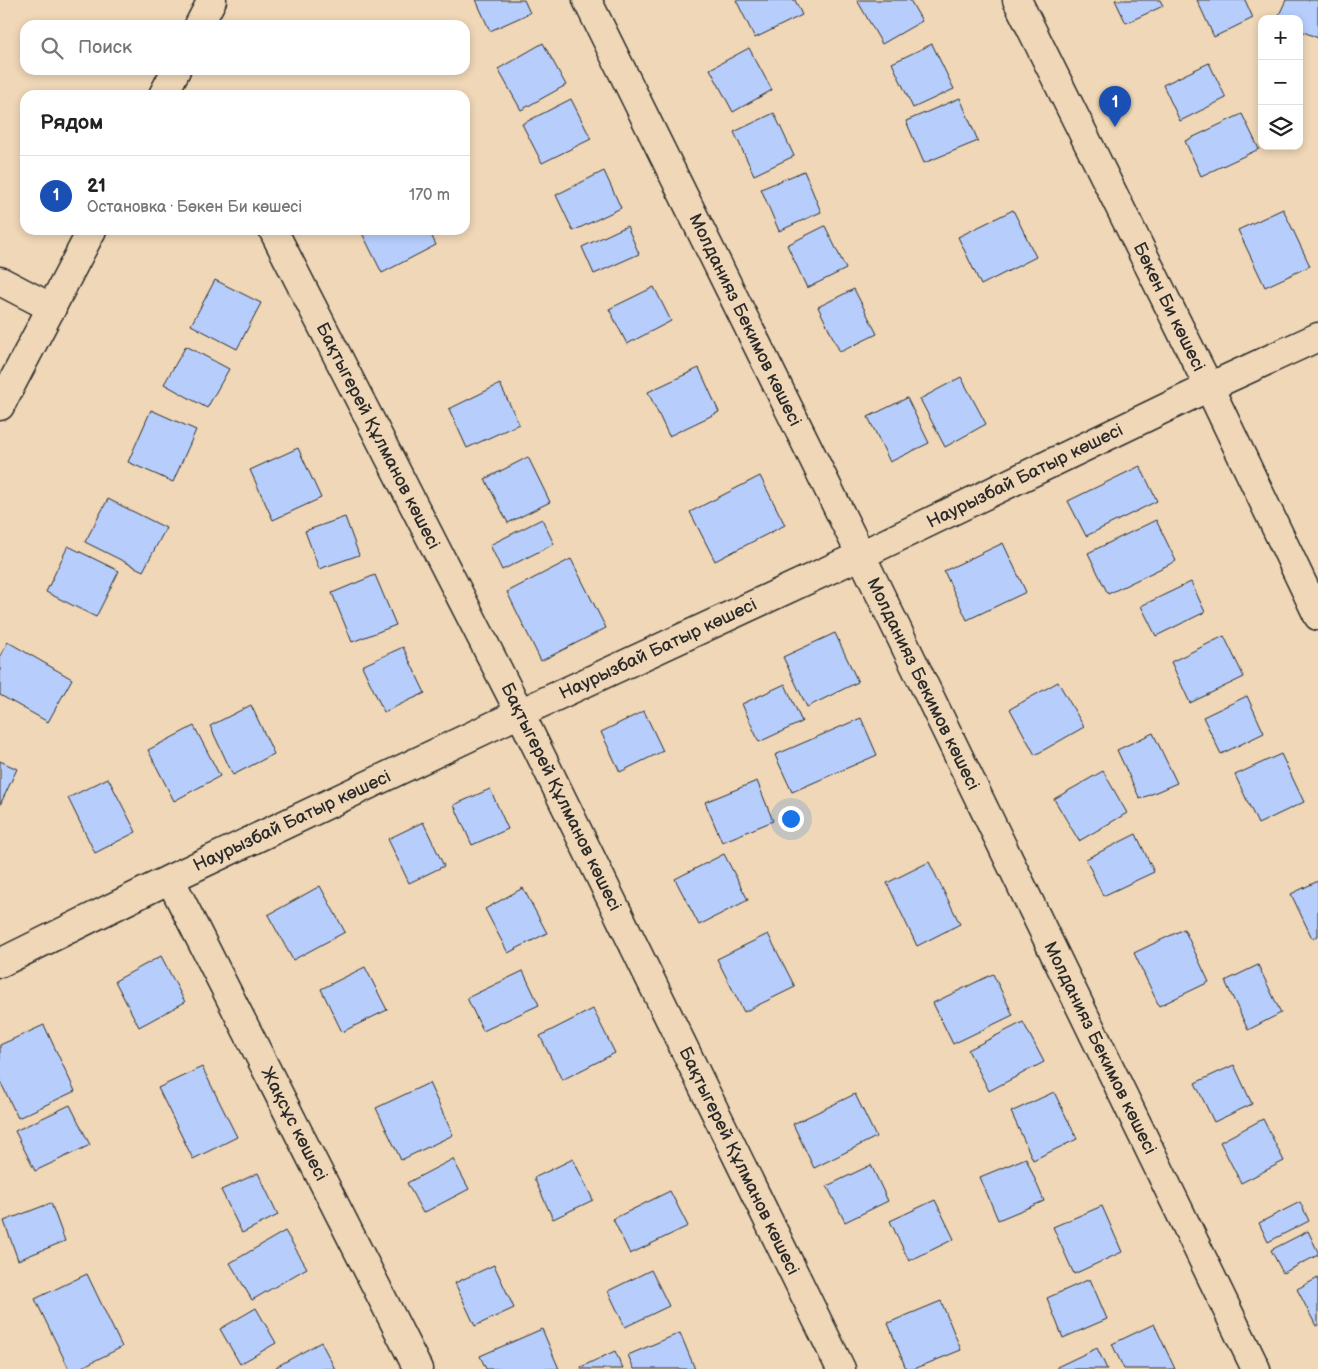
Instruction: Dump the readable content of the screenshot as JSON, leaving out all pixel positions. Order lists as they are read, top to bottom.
{
  "streets": {
    "street": [
      "Бөкен Би көшесі",
      "Молданияз Бекимов көшесі",
      "Бақтыгерей Құлманов көшесі",
      "Наурызбай Батыр көшесі",
      "Жақсұс көшесі"
    ]
  },
  "crossings": [
    ["Бөкен Би көшесі", "Наурызбай Батыр көшесі"],
    ["Молданияз Бекимов көшесі", "Наурызбай Батыр көшесі"],
    ["Бақтыгерей Құлманов көшесі", "Наурызбай Батыр көшесі"],
    ["Наурызбай Батыр көшесі", "Жақсұс көшесі"]
  ],
  "page": {
    "map_buttons": ["+", "−"],
    "search": "Поиск",
    "pins": "1",
    "heading": "Рядом",
    "list": [
      {
        "mark": "1",
        "name": "21",
        "note": "Остановка · Бөкен Би көшесі",
        "value": "170 m"
      }
    ]
  }
}
